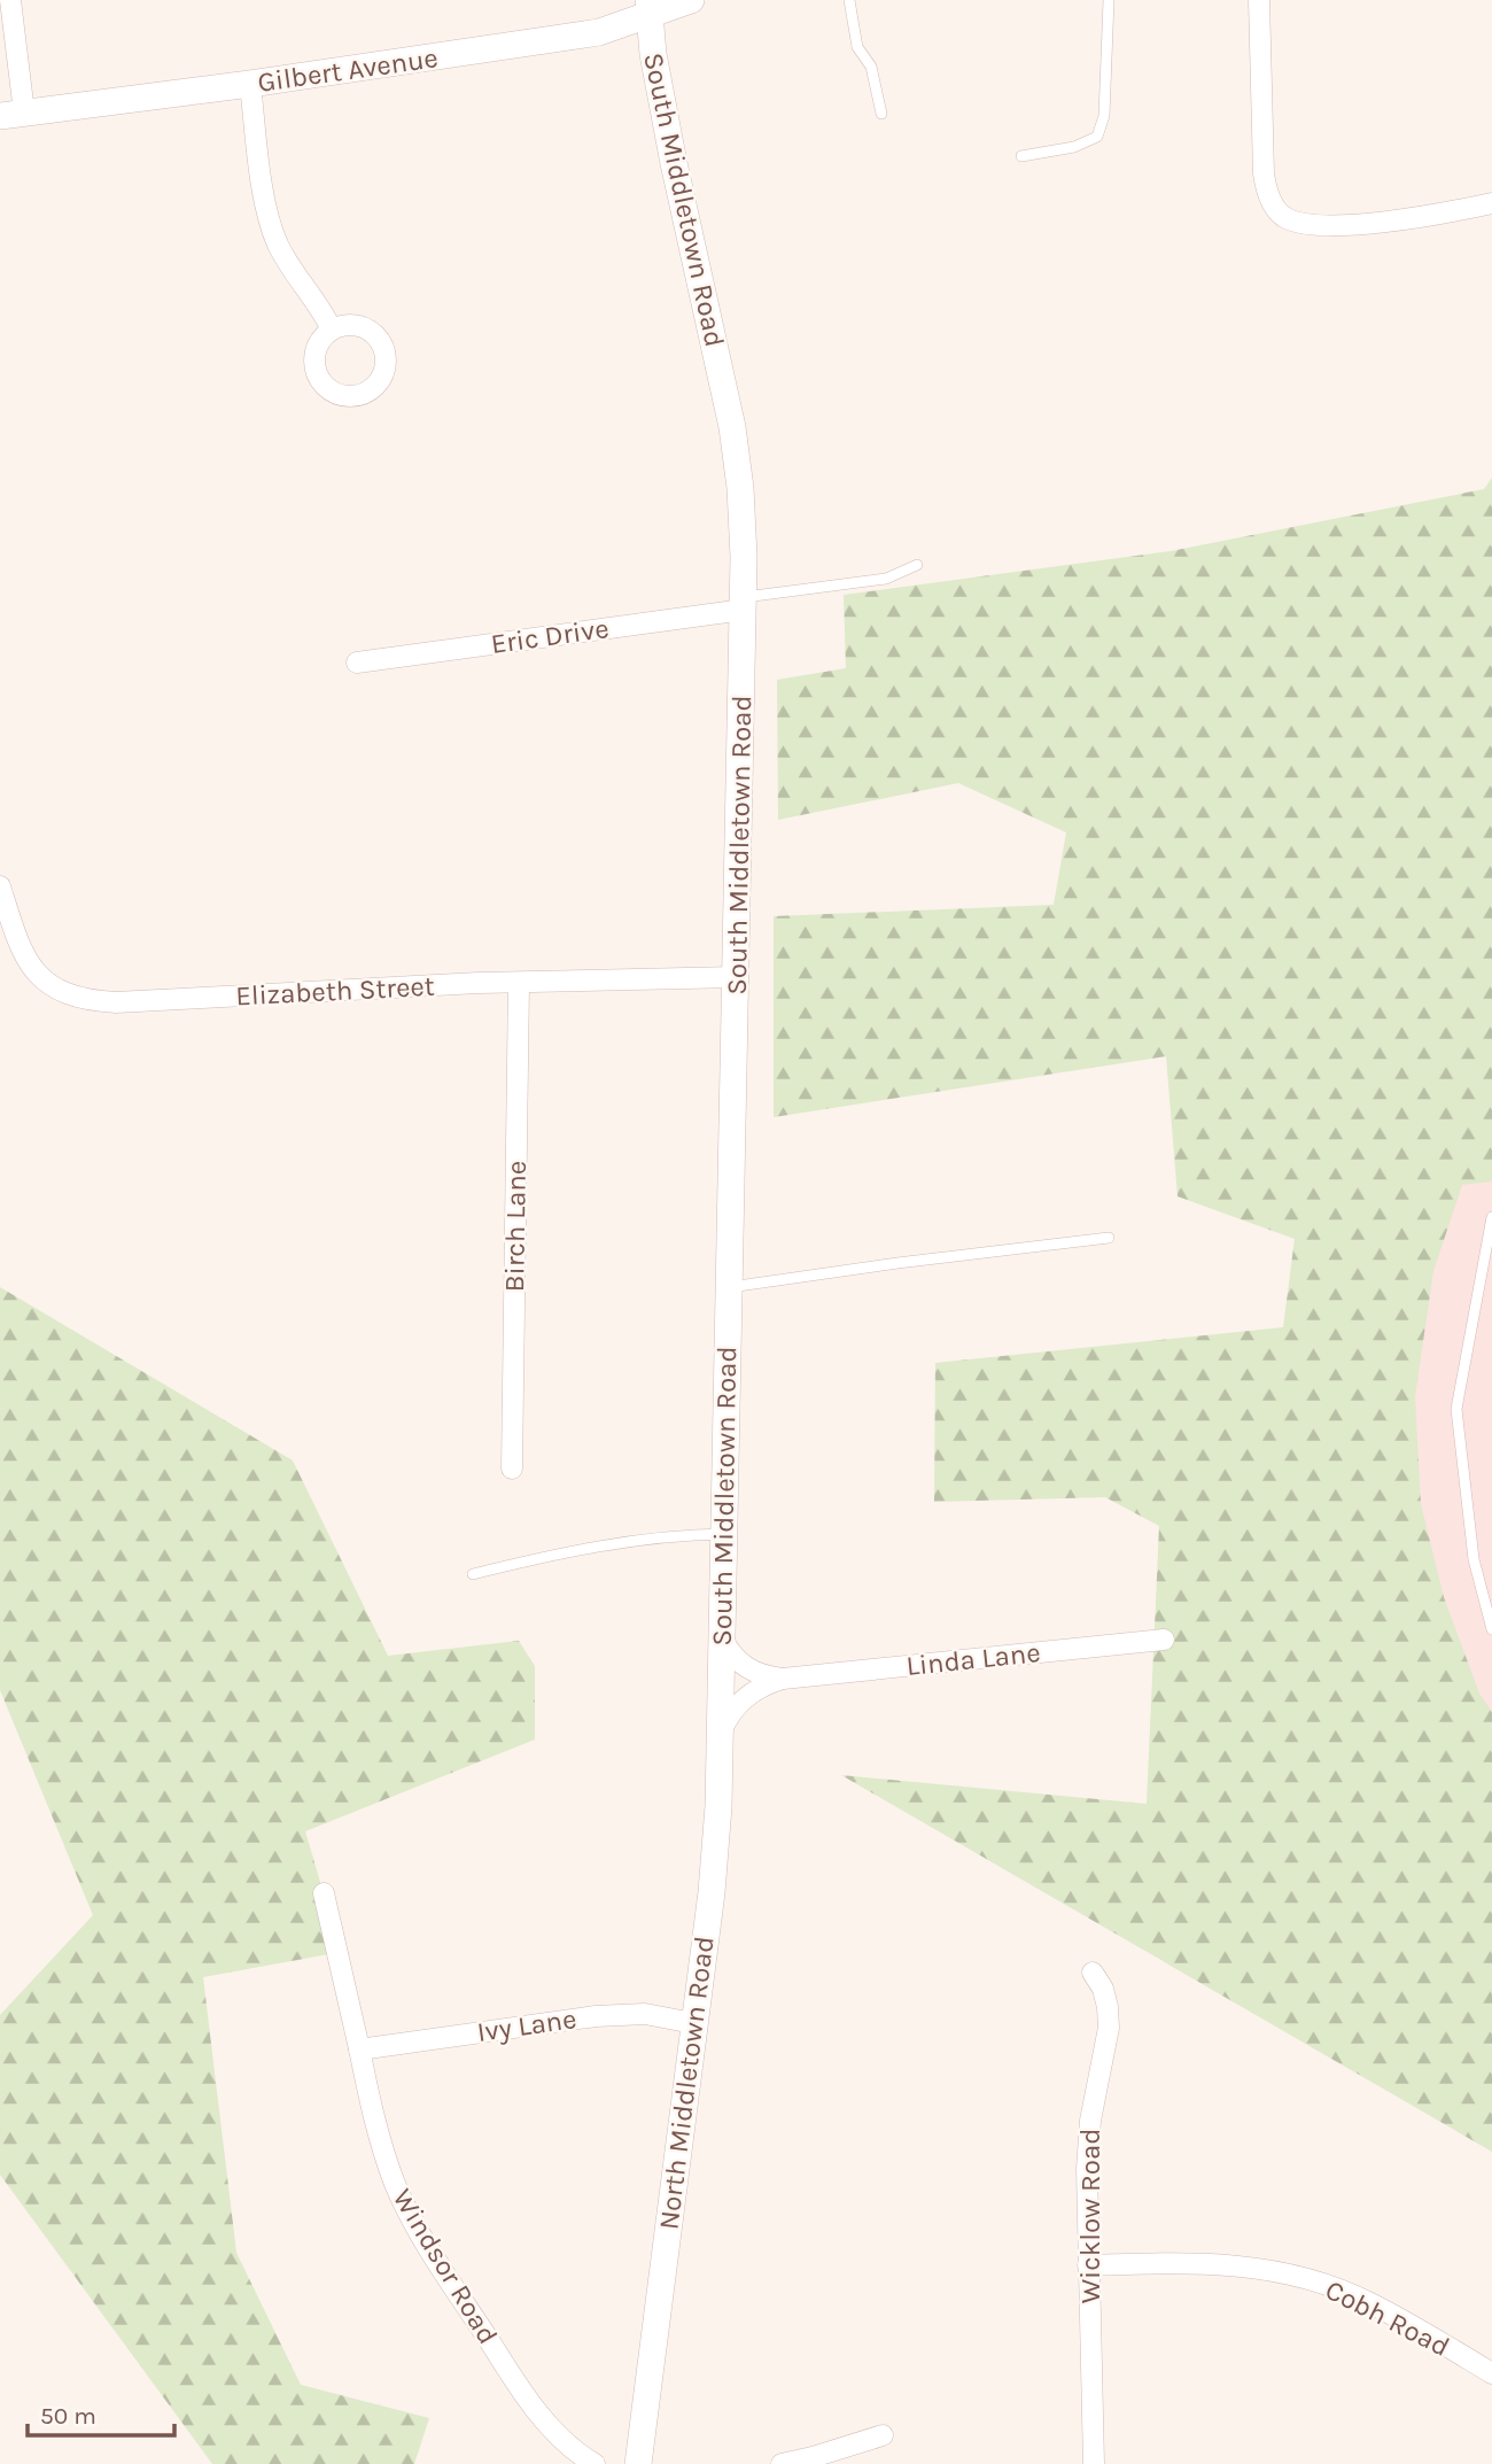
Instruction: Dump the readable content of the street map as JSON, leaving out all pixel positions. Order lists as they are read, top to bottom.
{
  "streets": {
    "street": [
      "Gilbert Avenue",
      "South Middletown Road",
      "Eric Drive",
      "Elizabeth Street",
      "Birch Lane",
      "Linda Lane",
      "Ivy Lane",
      "North Middletown Road",
      "Wicklow Road",
      "Windsor Road",
      "Cobh Road"
    ]
  },
  "crossings": [
    ["Gilbert Avenue", "South Middletown Road"],
    ["South Middletown Road", "Eric Drive"],
    ["South Middletown Road", "Elizabeth Street"],
    ["South Middletown Road", "Linda Lane"],
    ["South Middletown Road", "North Middletown Road"],
    ["Elizabeth Street", "Birch Lane"],
    ["Linda Lane", "North Middletown Road"],
    ["Ivy Lane", "North Middletown Road"],
    ["Ivy Lane", "Windsor Road"],
    ["Wicklow Road", "Cobh Road"]
  ],
  "scale_bar": "50 m"
}
